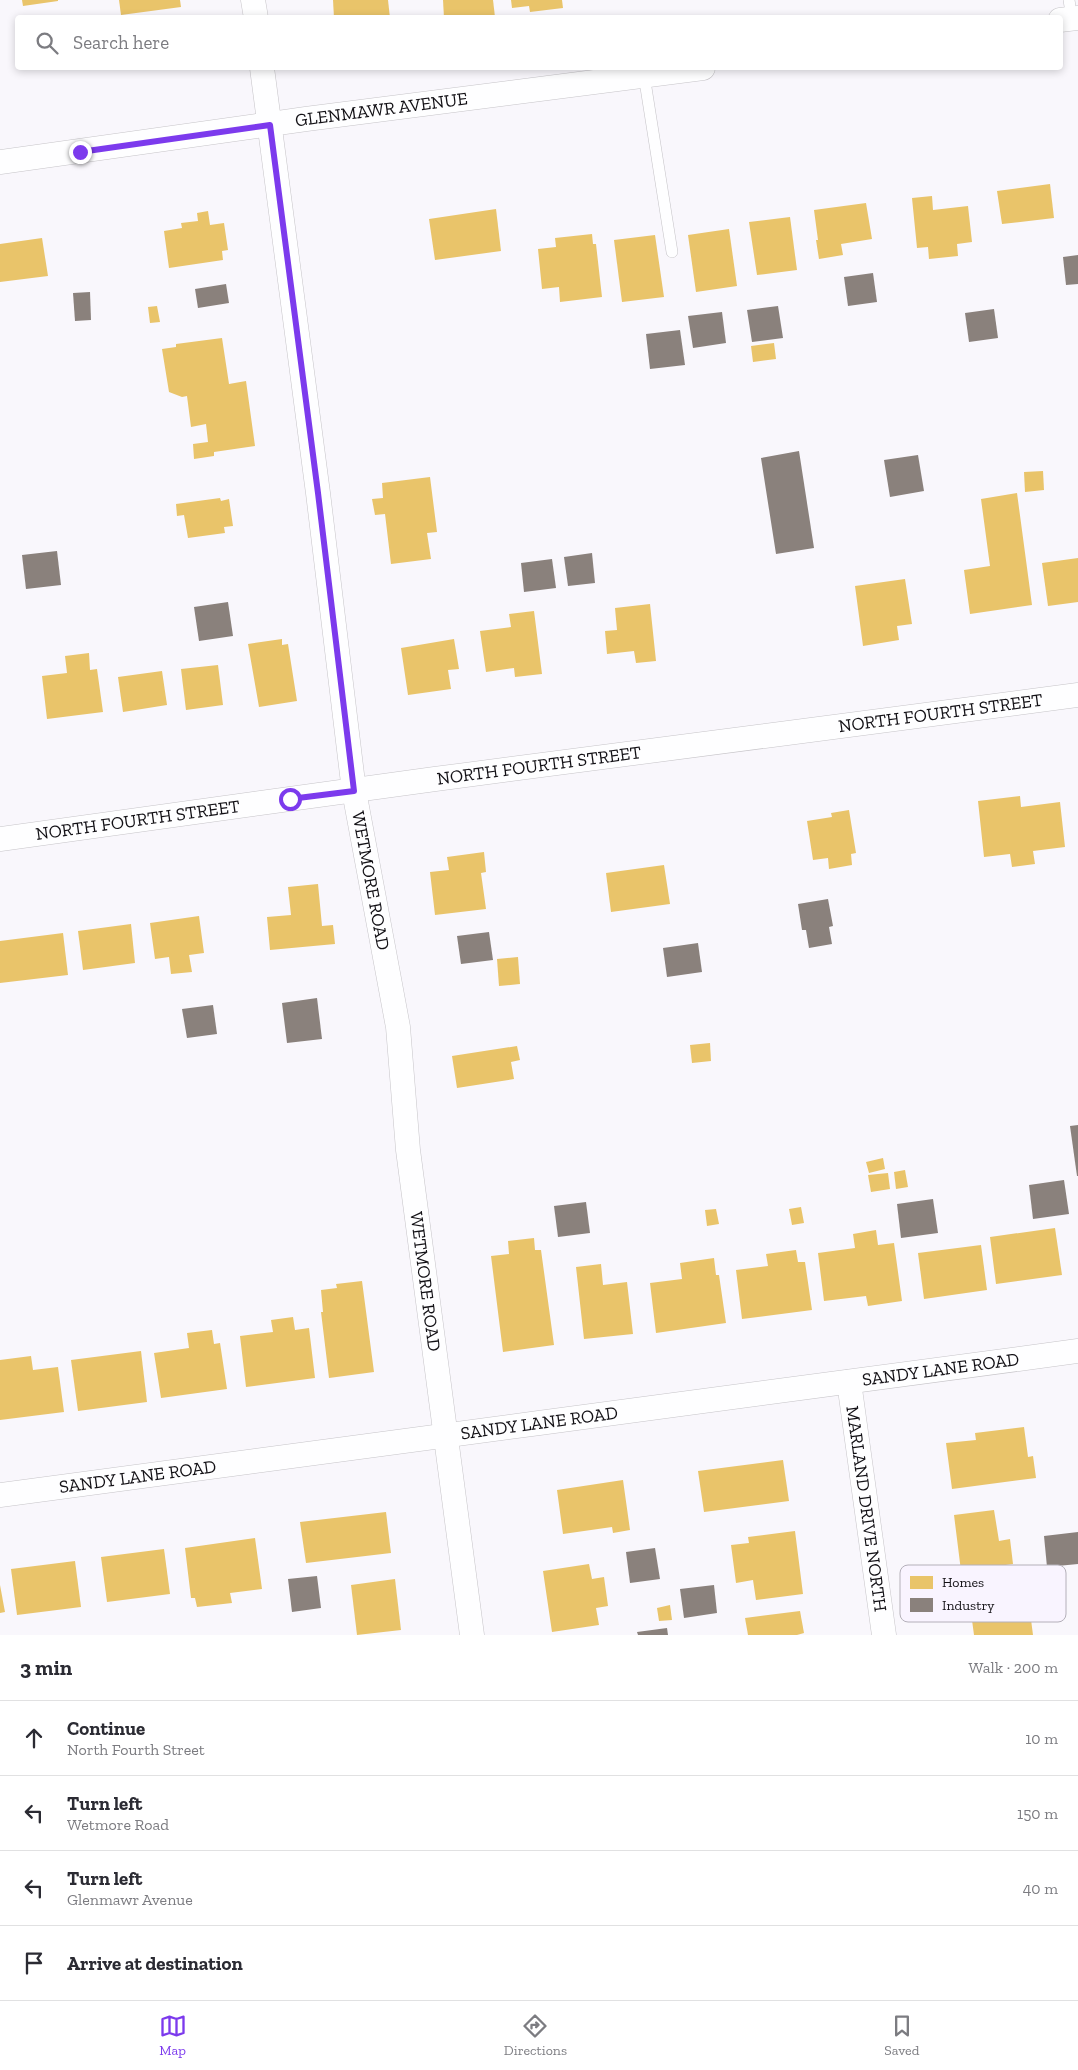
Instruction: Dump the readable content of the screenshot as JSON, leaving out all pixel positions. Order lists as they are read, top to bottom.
{
  "streets": {
    "street": [
      "GLENMAWR AVENUE",
      "NORTH FOURTH STREET",
      "WETMORE ROAD",
      "SANDY LANE ROAD",
      "MARLAND DRIVE NORTH"
    ]
  },
  "crossings": [
    ["GLENMAWR AVENUE", "WETMORE ROAD"],
    ["NORTH FOURTH STREET", "WETMORE ROAD"],
    ["WETMORE ROAD", "SANDY LANE ROAD"],
    ["SANDY LANE ROAD", "MARLAND DRIVE NORTH"]
  ],
  "legend": ["Homes", "Industry"],
  "page": {
    "search": "Search here",
    "heading": ["3 min", "Walk · 200 m"],
    "list": [
      ["Continue", "North Fourth Street", "10 m"],
      ["Turn left", "Wetmore Road", "150 m"],
      ["Turn left", "Glenmawr Avenue", "40 m"],
      "Arrive at destination"
    ],
    "nav": ["Map", "Directions", "Saved"]
  }
}
